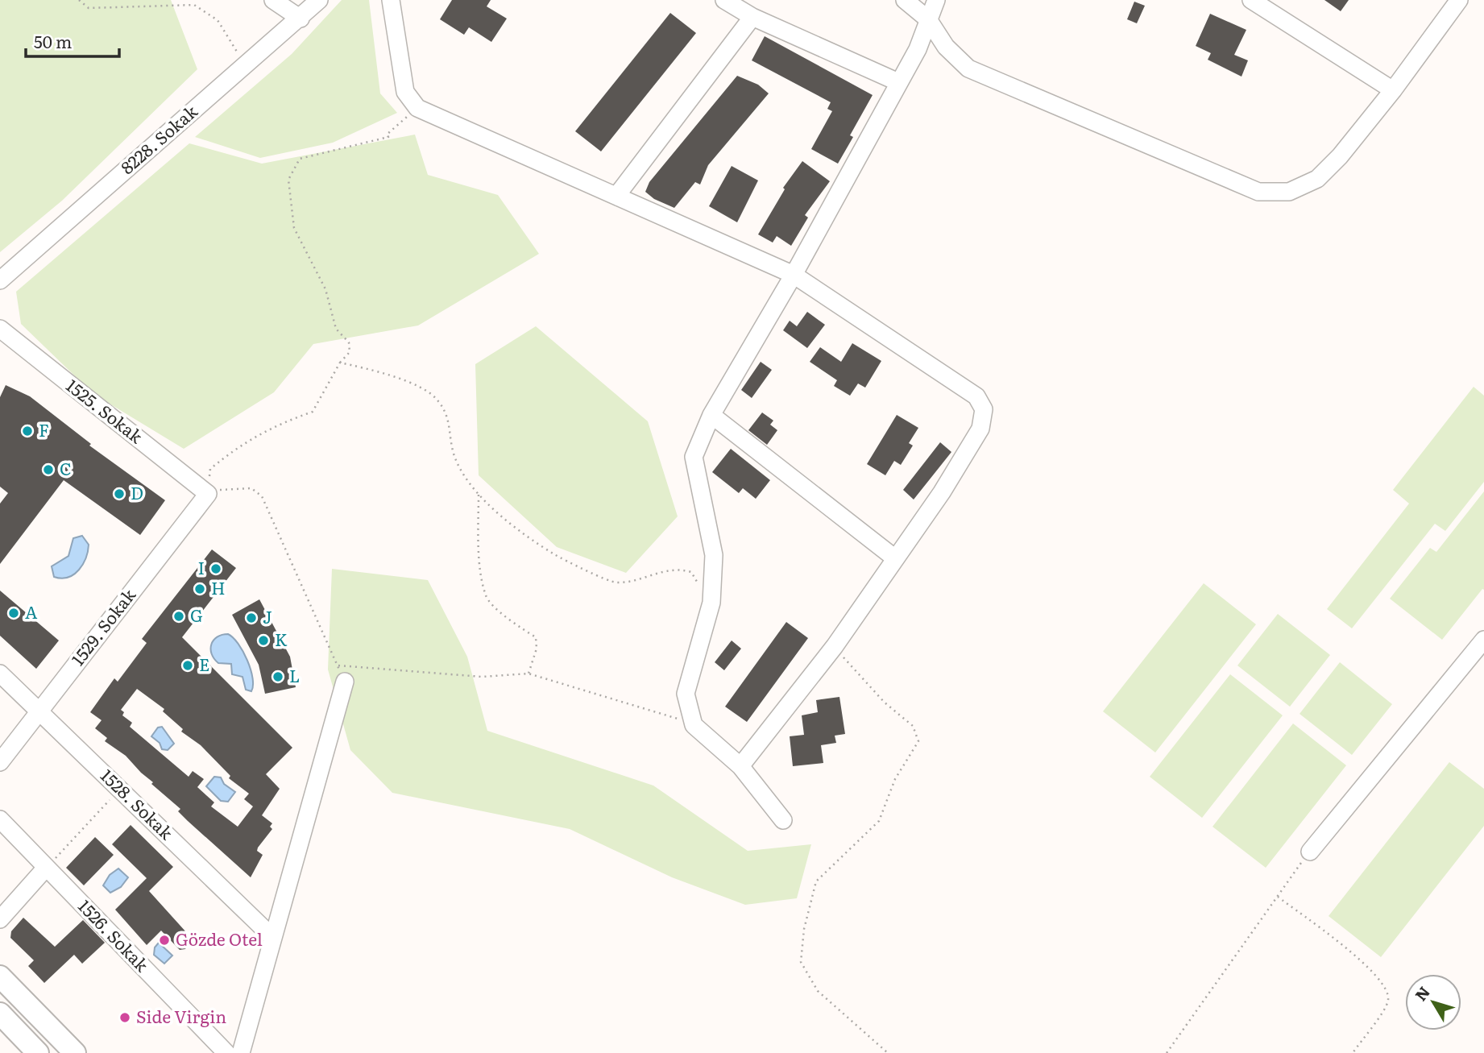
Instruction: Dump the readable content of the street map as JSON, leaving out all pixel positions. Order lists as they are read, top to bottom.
{
  "streets": {
    "street": [
      "8228. Sokak",
      "1525. Sokak",
      "1529. Sokak",
      "1528. Sokak",
      "1526. Sokak"
    ]
  },
  "crossings": [
    ["1525. Sokak", "1529. Sokak"],
    ["1529. Sokak", "1528. Sokak"]
  ],
  "places": [
    "F",
    "C",
    "D",
    "I",
    "H",
    "A",
    "G",
    "J",
    "K",
    "E",
    "L",
    "Gözde Otel",
    "Side Virgin"
  ],
  "scale_bar": "50 m",
  "north": "top left"
}
